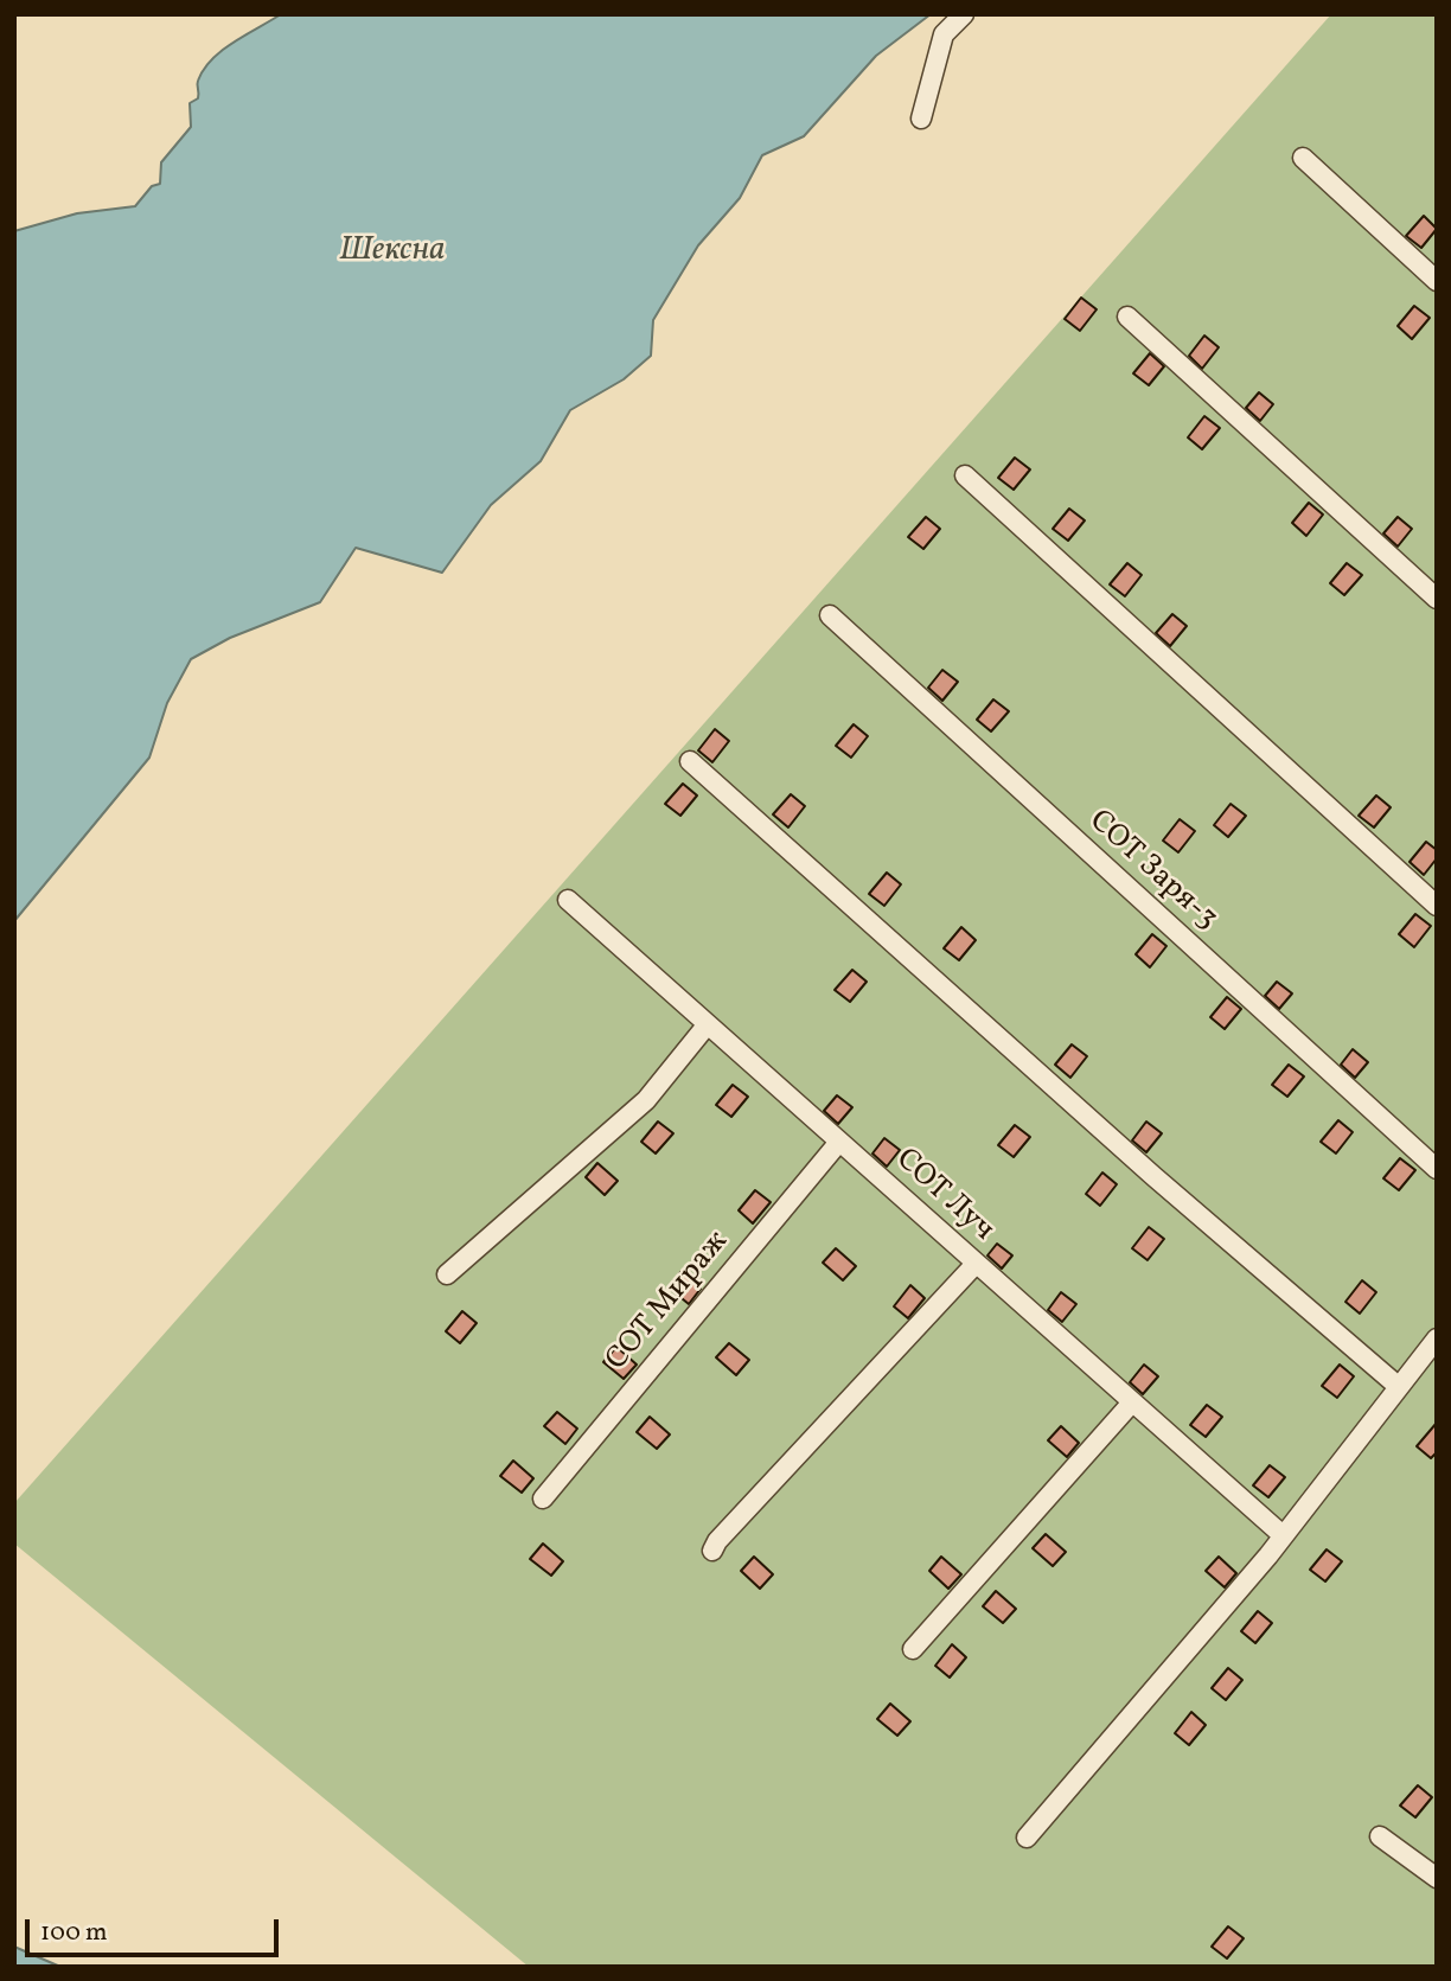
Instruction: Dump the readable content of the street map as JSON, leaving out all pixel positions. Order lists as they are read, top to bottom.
{
  "streets": {
    "street": ["СОТ Заря-3", "СОТ Луч", "СОТ Мираж"]
  },
  "crossings": [
    ["СОТ Луч", "СОТ Мираж"]
  ],
  "water": ["Шексна"],
  "scale_bar": "100 m"
}
